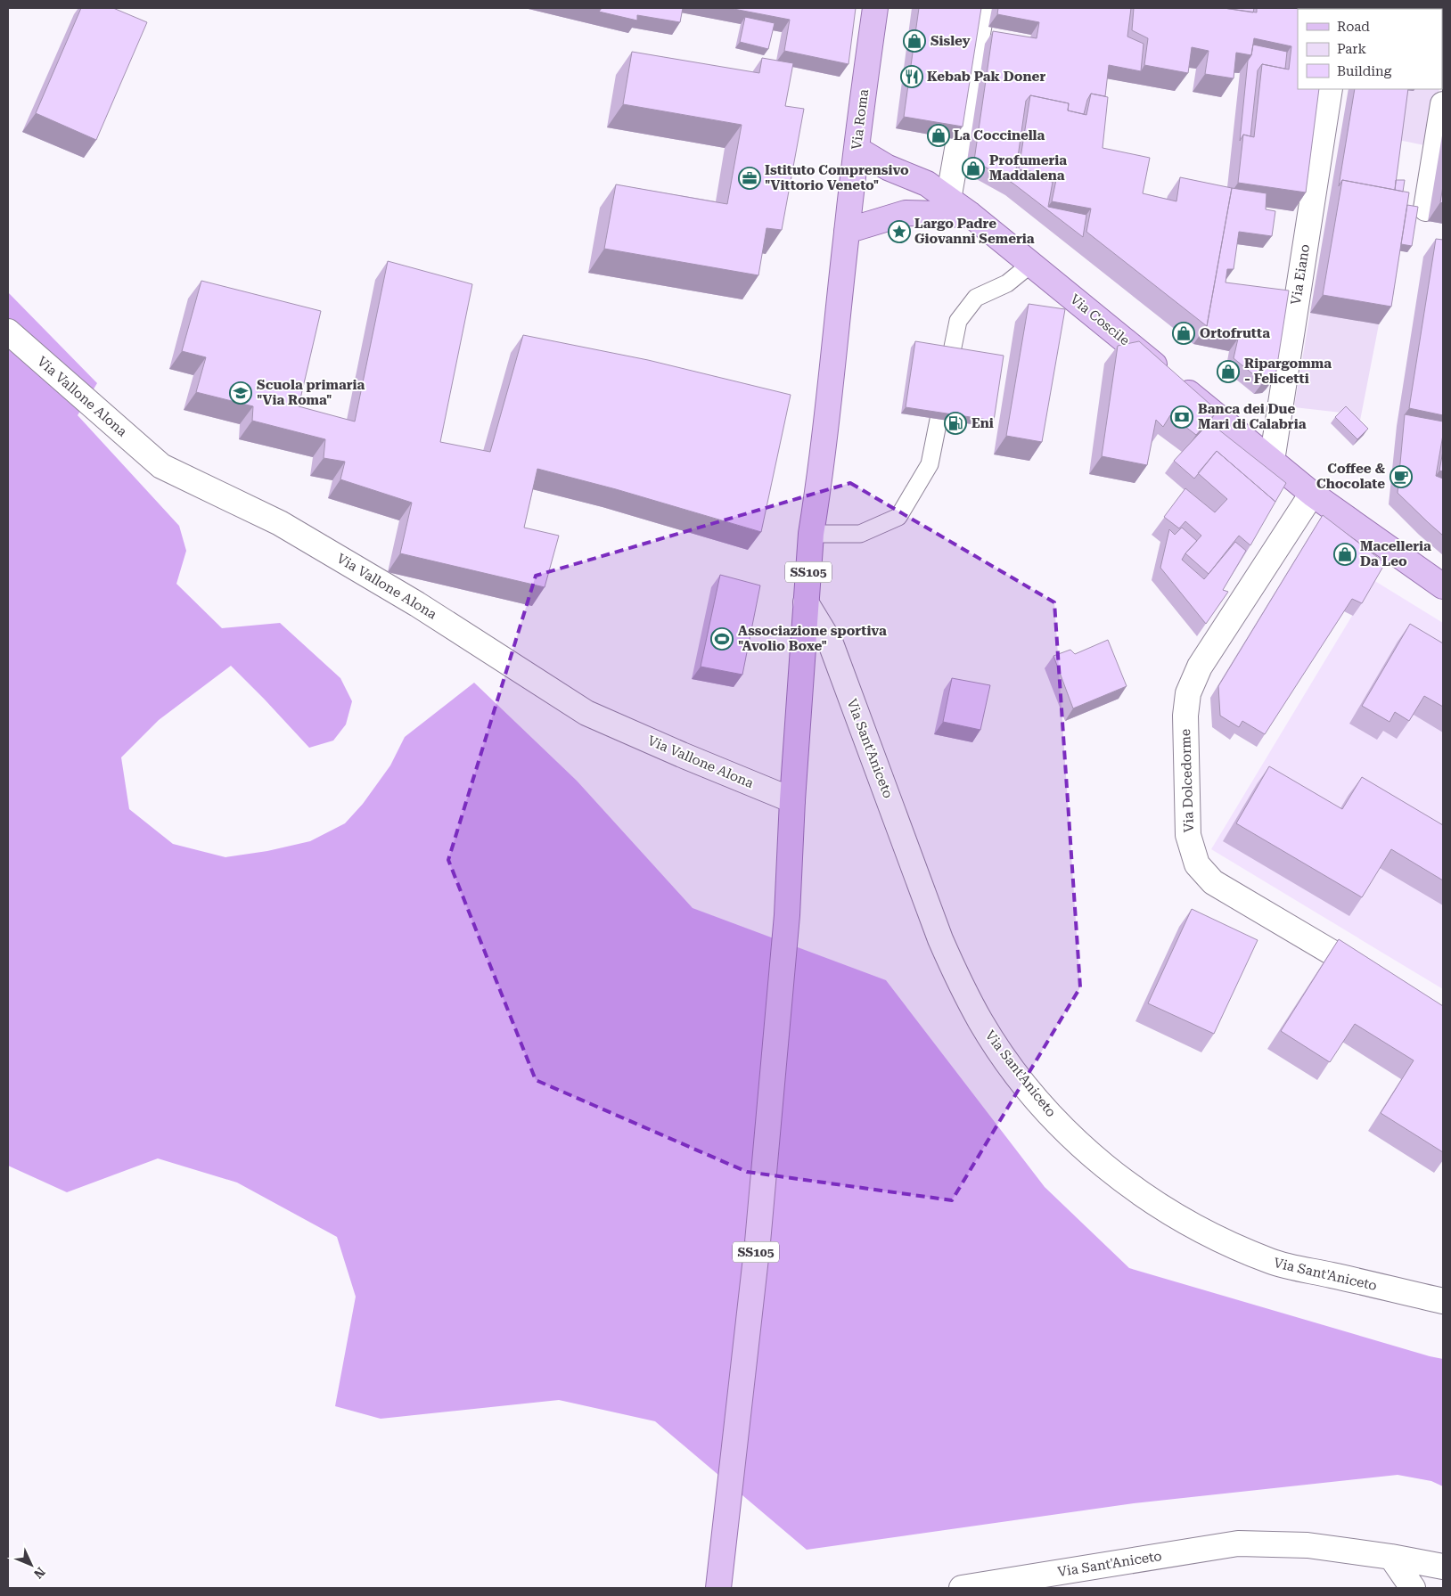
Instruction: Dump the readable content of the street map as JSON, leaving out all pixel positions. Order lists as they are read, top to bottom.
{
  "streets": {
    "main road": ["Via Roma", "Via Coscile", "SS105"],
    "street": [
      "Via Eiano",
      "Via Vallone Alona",
      "Via Sant'Aniceto",
      "Via Dolcedorme"
    ]
  },
  "crossings": [
    ["Via Roma", "Via Coscile"],
    ["Via Roma", "SS105"],
    ["Via Eiano", "Via Coscile"],
    ["Via Coscile", "Via Dolcedorme"],
    ["Via Vallone Alona", "SS105"],
    ["SS105", "Via Sant'Aniceto"]
  ],
  "places": {
    "shop": [
      "Sisley",
      "La Coccinella",
      "Profumeria Maddalena",
      "Ortofrutta",
      "Ripargomma - Felicetti",
      "Macelleria Da Leo"
    ],
    "restaurant": ["Kebab Pak Doner"],
    "office": ["Istituto Comprensivo \"Vittorio Veneto\""],
    "place": ["Largo Padre Giovanni Semeria"],
    "school or university": ["Scuola primaria \"Via Roma\""],
    "bank": ["Banca dei Due Mari di Calabria"],
    "fuel station": ["Eni"],
    "cafe": ["Coffee & Chocolate"],
    "sports": ["Associazione sportiva \"Avolio Boxe\""]
  },
  "legend": ["Road", "Park", "Building"],
  "north": "bottom right"
}
